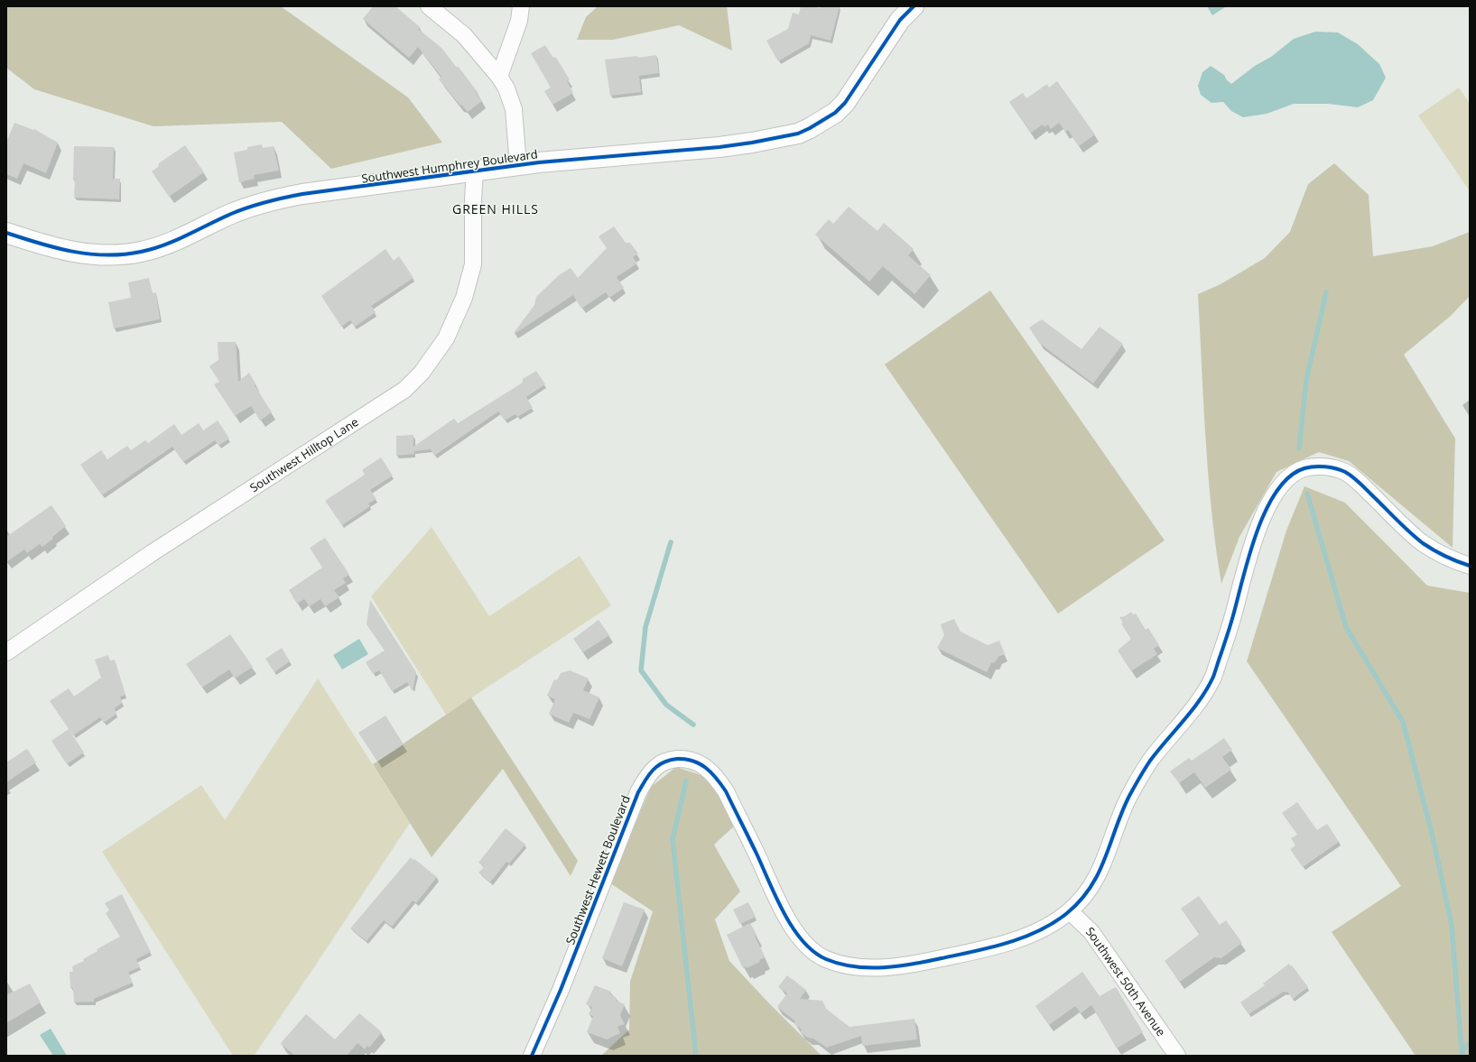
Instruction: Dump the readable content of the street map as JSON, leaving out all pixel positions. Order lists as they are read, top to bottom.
{
  "streets": {
    "main road": ["Southwest Humphrey Boulevard"],
    "street": ["Southwest Hilltop Lane", "Southwest Hewett Boulevard", "Southwest 50th Avenue"]
  },
  "crossings": [
    ["Southwest Humphrey Boulevard", "Southwest Hilltop Lane"],
    ["Southwest Hewett Boulevard", "Southwest 50th Avenue"]
  ],
  "districts": ["GREEN HILLS"]
}
